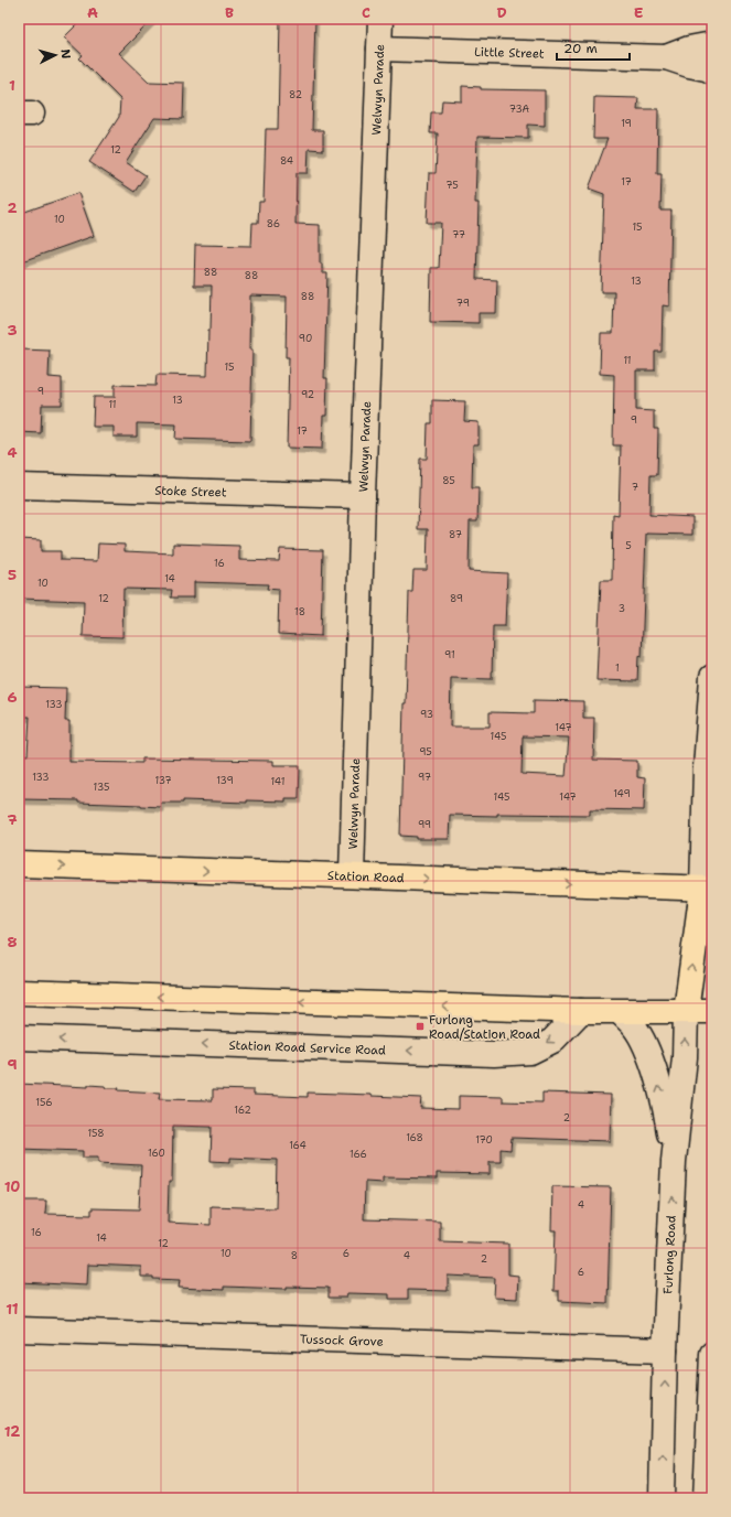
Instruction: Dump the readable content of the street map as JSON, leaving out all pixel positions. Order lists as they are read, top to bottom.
{
  "streets": {
    "main road": ["Station Road"],
    "street": [
      "Little Street",
      "Welwyn Parade",
      "Stoke Street",
      "Station Road Service Road",
      "Furlong Road",
      "Tussock Grove"
    ]
  },
  "crossings": [
    ["Little Street", "Welwyn Parade"],
    ["Welwyn Parade", "Stoke Street"],
    ["Welwyn Parade", "Station Road"],
    ["Furlong Road", "Tussock Grove"]
  ],
  "one_way": ["Station Road Service Road"],
  "places": {
    "transit": ["Furlong Road/Station Road"]
  },
  "house_numbers": [
    "82",
    "73A",
    "19",
    "12",
    "84",
    "17",
    "75",
    "10",
    "86",
    "15",
    "77",
    "88",
    "88",
    "13",
    "88",
    "79",
    "90",
    "11",
    "15",
    "9",
    "92",
    "13",
    "11",
    "9",
    "17",
    "85",
    "7",
    "87",
    "5",
    "16",
    "14",
    "10",
    "12",
    "89",
    "3",
    "18",
    "91",
    "1",
    "133",
    "93",
    "147",
    "145",
    "95",
    "133",
    "97",
    "137",
    "139",
    "141",
    "135",
    "149",
    "145",
    "147",
    "99",
    "156",
    "162",
    "2",
    "158",
    "168",
    "170",
    "164",
    "160",
    "166",
    "4",
    "16",
    "14",
    "12",
    "10",
    "6",
    "8",
    "4",
    "2",
    "6"
  ],
  "scale_bar": "20 m",
  "north": "right",
  "grid": {
    "columns": [
      "A",
      "B",
      "C",
      "D",
      "E"
    ],
    "rows": [
      "1",
      "2",
      "3",
      "4",
      "5",
      "6",
      "7",
      "8",
      "9",
      "10",
      "11",
      "12"
    ]
  }
}
